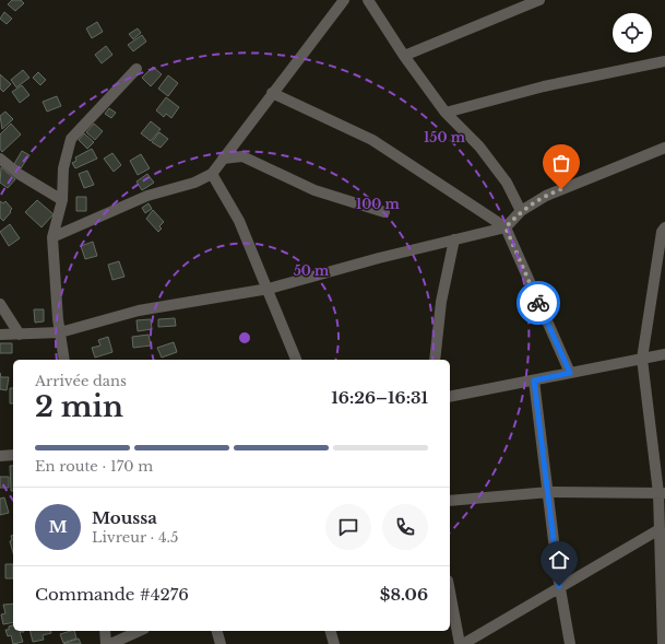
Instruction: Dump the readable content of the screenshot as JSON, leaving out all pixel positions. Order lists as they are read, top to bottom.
{
  "page": {
    "heading": ["2 min", "Arrivée dans", "16:26–16:31"],
    "panel": [
      "Moussa",
      "Livreur · 4.5",
      "Commande #4276",
      "$8.06"
    ],
    "bar": "En route · 170 m",
    "round": "M"
  },
  "rings": ["150 m", "100 m", "50 m"]
}
